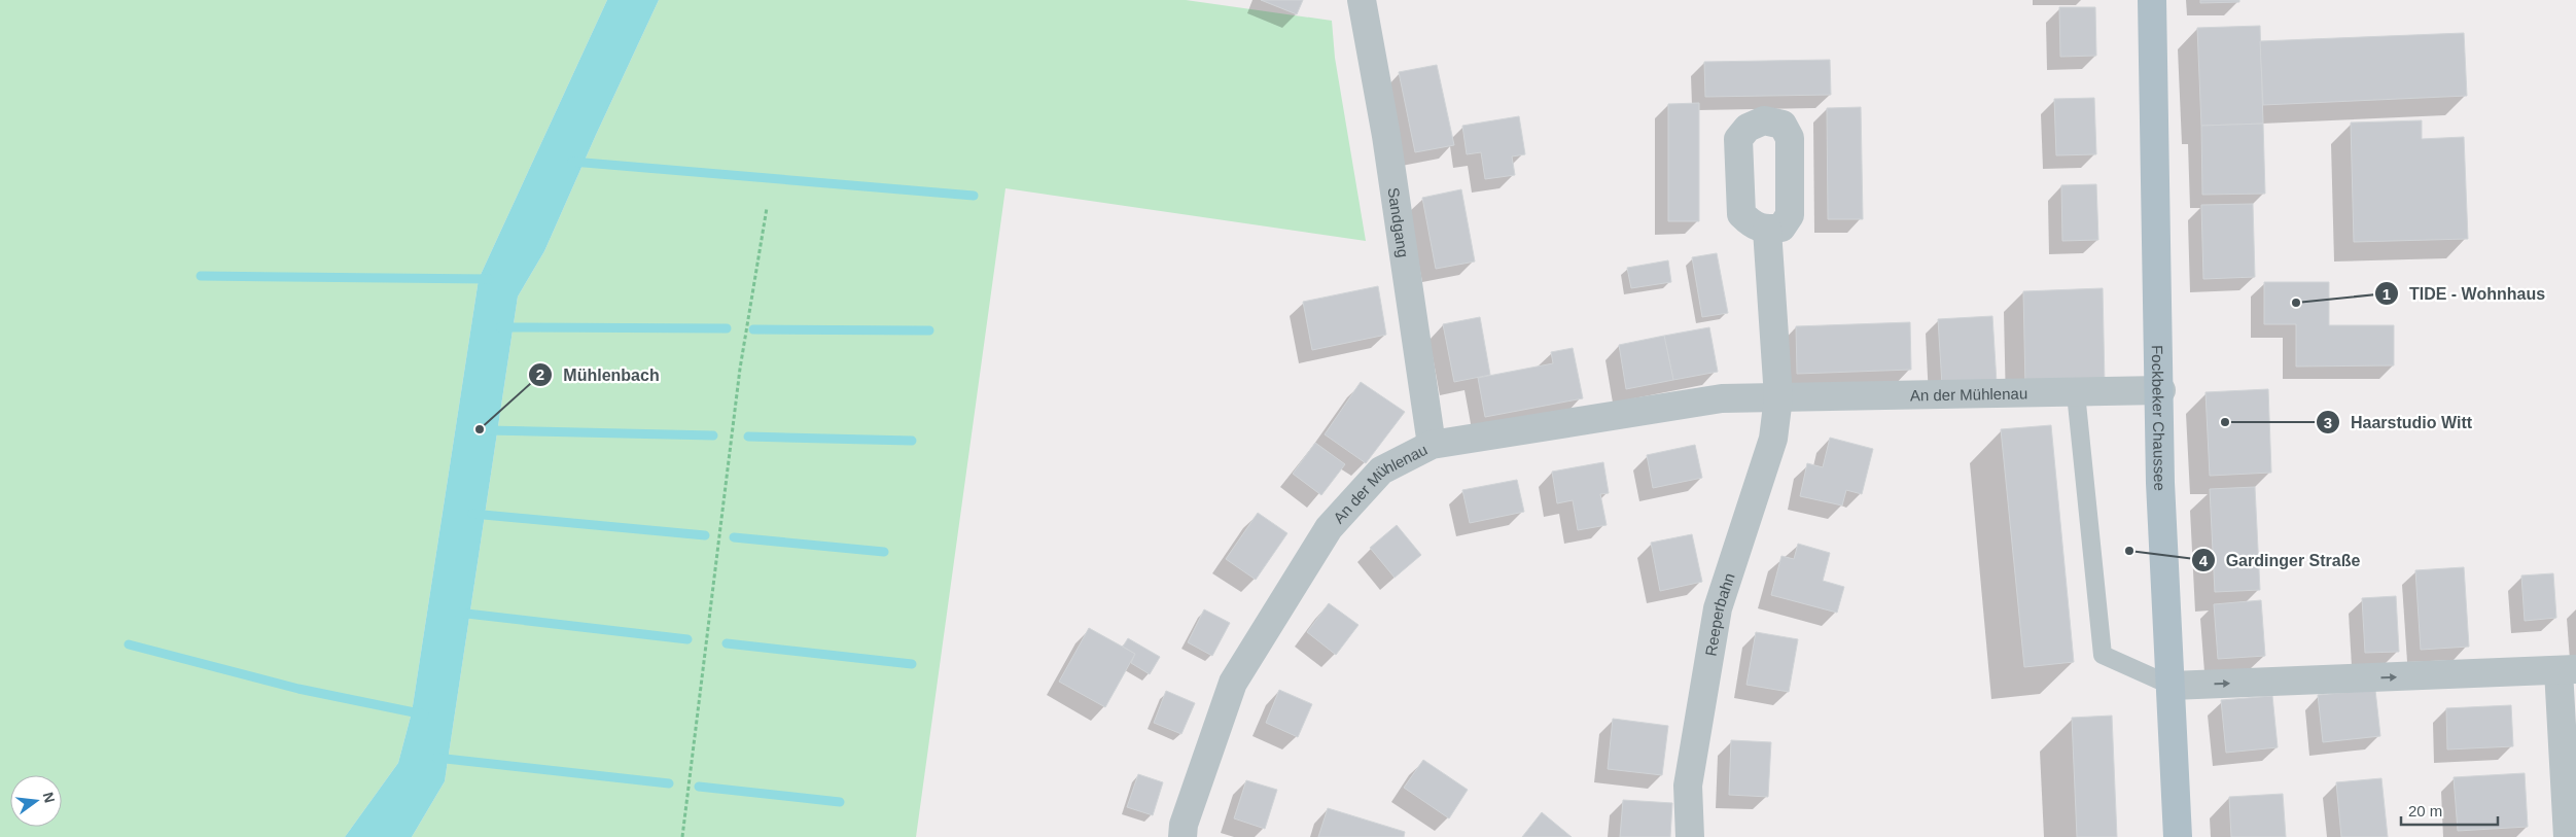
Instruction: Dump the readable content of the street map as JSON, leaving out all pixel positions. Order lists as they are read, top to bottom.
{
  "streets": {
    "main road": ["Fockbeker Chaussee"],
    "street": ["Sandgang", "An der Mühlenau", "Reeperbahn"]
  },
  "crossings": [
    ["Sandgang", "An der Mühlenau"],
    ["An der Mühlenau", "Fockbeker Chaussee"],
    ["An der Mühlenau", "Reeperbahn"]
  ],
  "places": [
    "TIDE - Wohnhaus",
    "Haarstudio Witt",
    "Mühlenbach",
    "Gardinger Straße"
  ],
  "scale_bar": "20 m",
  "north": "right"
}
